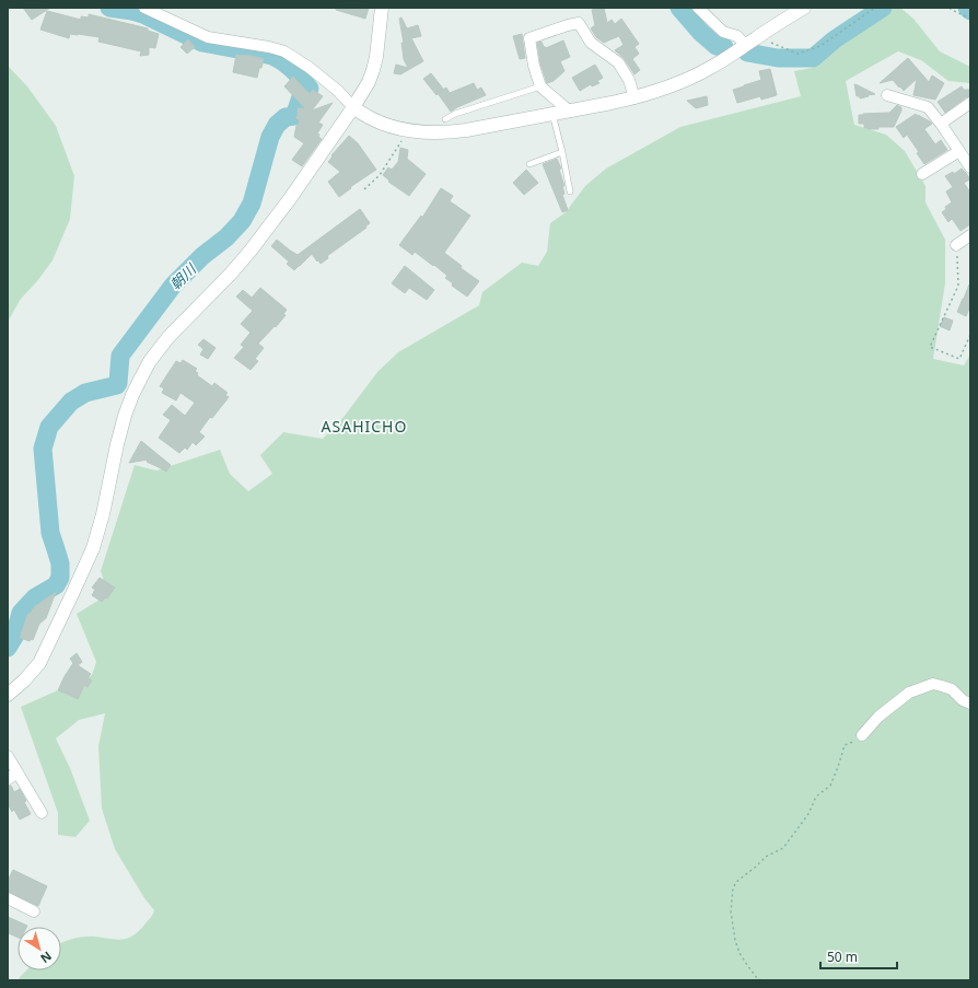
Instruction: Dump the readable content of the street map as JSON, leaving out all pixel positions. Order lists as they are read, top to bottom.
{
  "districts": ["ASAHICHO"],
  "water": ["朝川"],
  "scale_bar": "50 m",
  "north": "bottom right"
}
